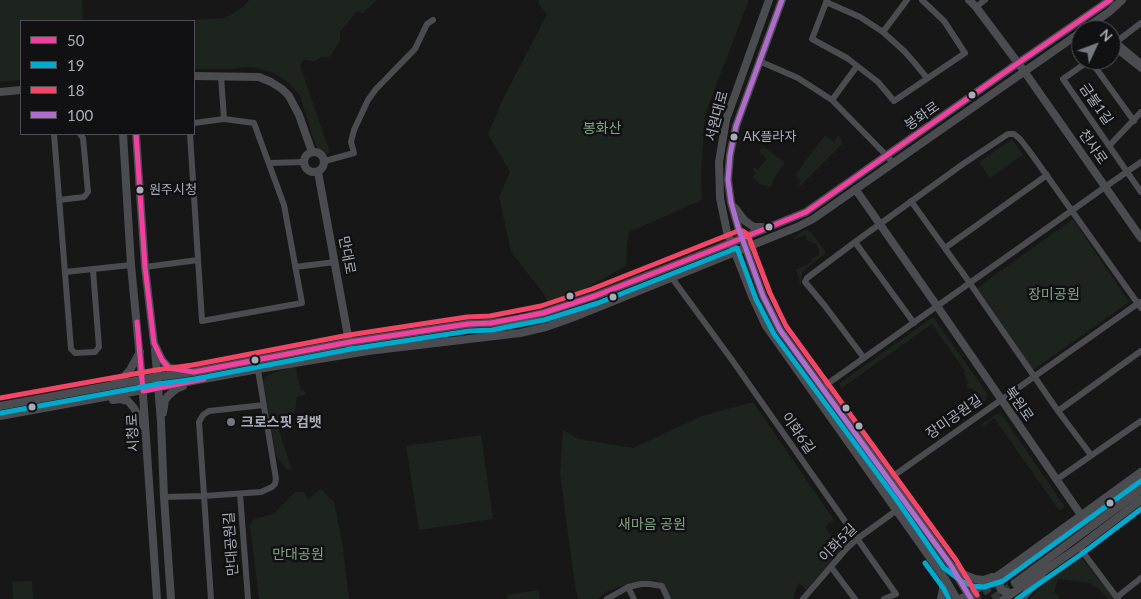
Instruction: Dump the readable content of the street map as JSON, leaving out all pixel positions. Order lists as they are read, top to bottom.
{
  "streets": {
    "street": [
      "금불1길",
      "서원대로",
      "봉화로",
      "천사로",
      "만대로",
      "북원로",
      "장미공원길",
      "시청로",
      "이화6길",
      "이화5길",
      "만대공원길"
    ]
  },
  "crossings": [
    ["서원대로", "봉화로"],
    ["봉화로", "천사로"],
    ["봉화로", "만대로"],
    ["봉화로", "시청로"],
    ["봉화로", "이화6길"],
    ["북원로", "장미공원길"],
    ["이화6길", "이화5길"]
  ],
  "parks": [
    "봉화산",
    "장미공원",
    "새마음 공원",
    "만대공원"
  ],
  "places": ["AK플라자", "원주시청", "크로스핏 컴뱃"],
  "lines": [
    "transit line 50",
    "transit line 100",
    "transit line 18",
    "transit line 19"
  ],
  "legend": [
    "50",
    "19",
    "18",
    "100"
  ],
  "north": "top right"
}
